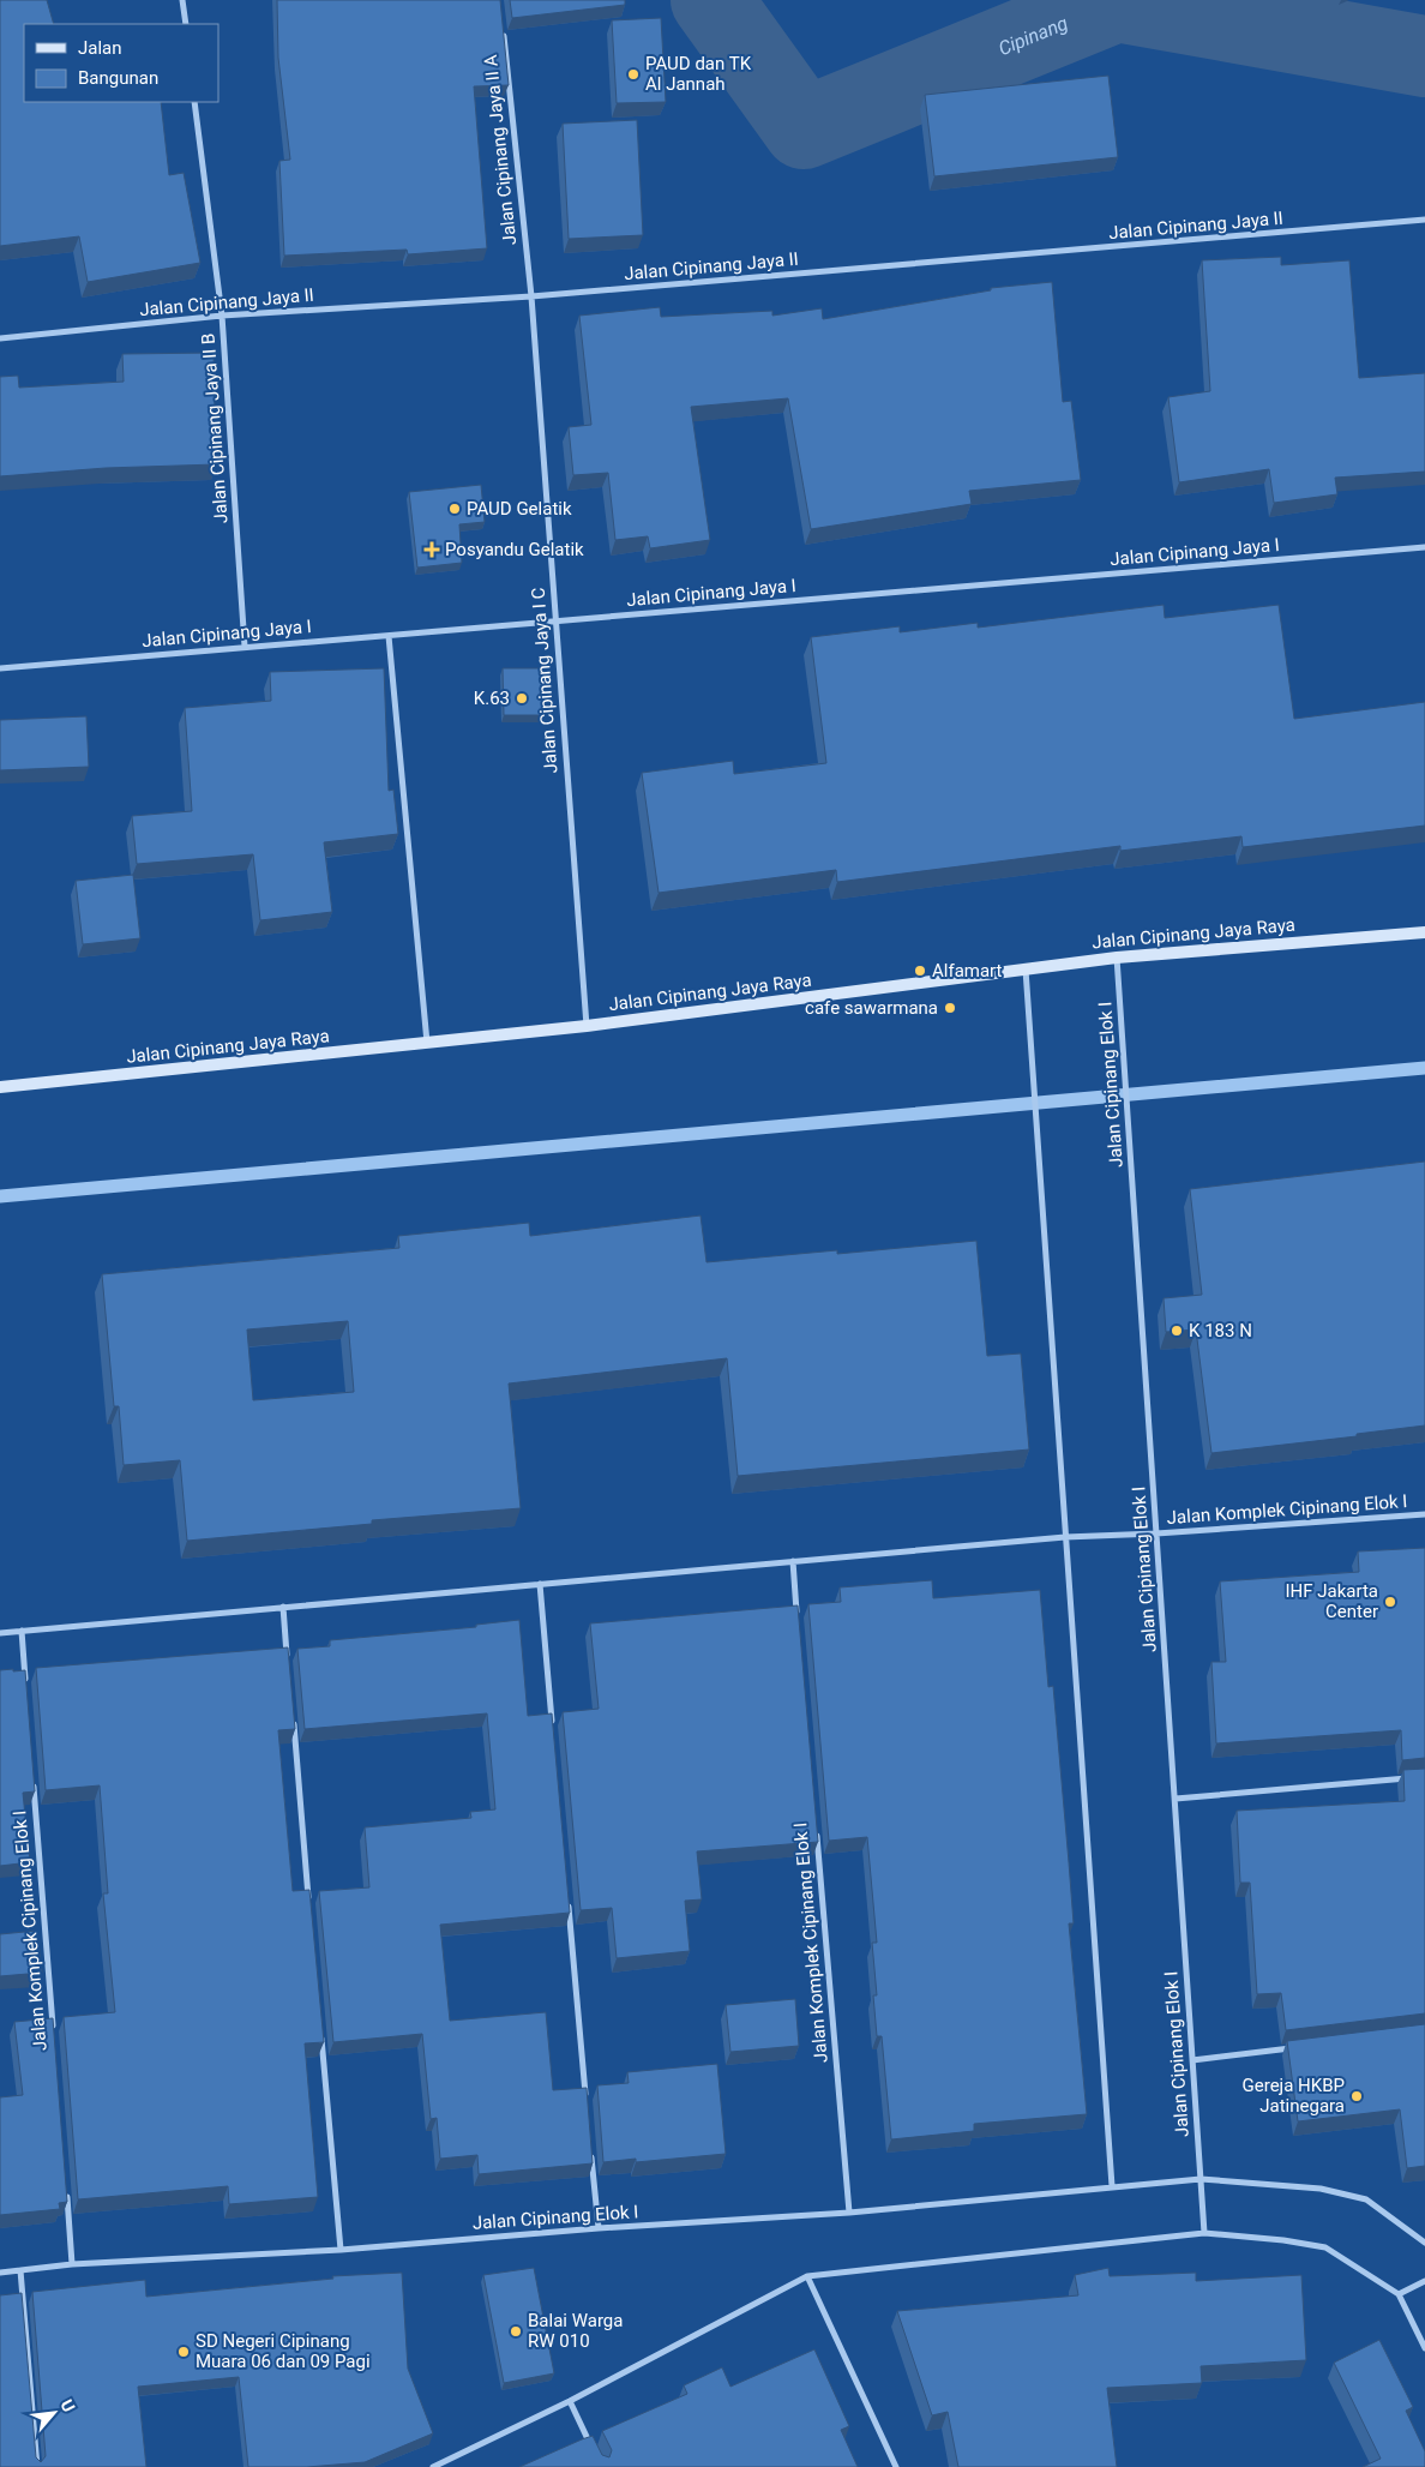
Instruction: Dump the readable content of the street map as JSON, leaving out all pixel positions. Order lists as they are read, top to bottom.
{
  "streets": {
    "main road": ["Jalan Cipinang Jaya Raya"],
    "street": [
      "Jalan Cipinang Jaya II A",
      "Jalan Cipinang Jaya II",
      "Jalan Cipinang Jaya II B",
      "Jalan Cipinang Jaya I",
      "Jalan Cipinang Jaya I C",
      "Jalan Cipinang Elok I",
      "Jalan Komplek Cipinang Elok I"
    ]
  },
  "crossings": [
    ["Jalan Cipinang Jaya II A", "Jalan Cipinang Jaya II"],
    ["Jalan Cipinang Jaya II A", "Jalan Cipinang Jaya I C"],
    ["Jalan Cipinang Jaya II", "Jalan Cipinang Jaya II B"],
    ["Jalan Cipinang Jaya II", "Jalan Cipinang Jaya I C"],
    ["Jalan Cipinang Jaya II B", "Jalan Cipinang Jaya I"],
    ["Jalan Cipinang Jaya I", "Jalan Cipinang Jaya I C"],
    ["Jalan Cipinang Jaya I C", "Jalan Cipinang Jaya Raya"],
    ["Jalan Cipinang Jaya Raya", "Jalan Cipinang Elok I"],
    ["Jalan Cipinang Elok I", "Jalan Komplek Cipinang Elok I"]
  ],
  "water": ["Cipinang"],
  "places": {
    "other": [
      "PAUD dan TK Al Jannah",
      "PAUD Gelatik",
      "K.63",
      "Alfamart",
      "cafe sawarmana",
      "K 183 N",
      "IHF Jakarta Center",
      "Gereja HKBP Jatinegara",
      "Balai Warga RW 010",
      "SD Negeri Cipinang Muara 06 dan 09 Pagi"
    ],
    "health": ["Posyandu Gelatik"]
  },
  "legend": ["Jalan", "Bangunan"],
  "north": "top right"
}
